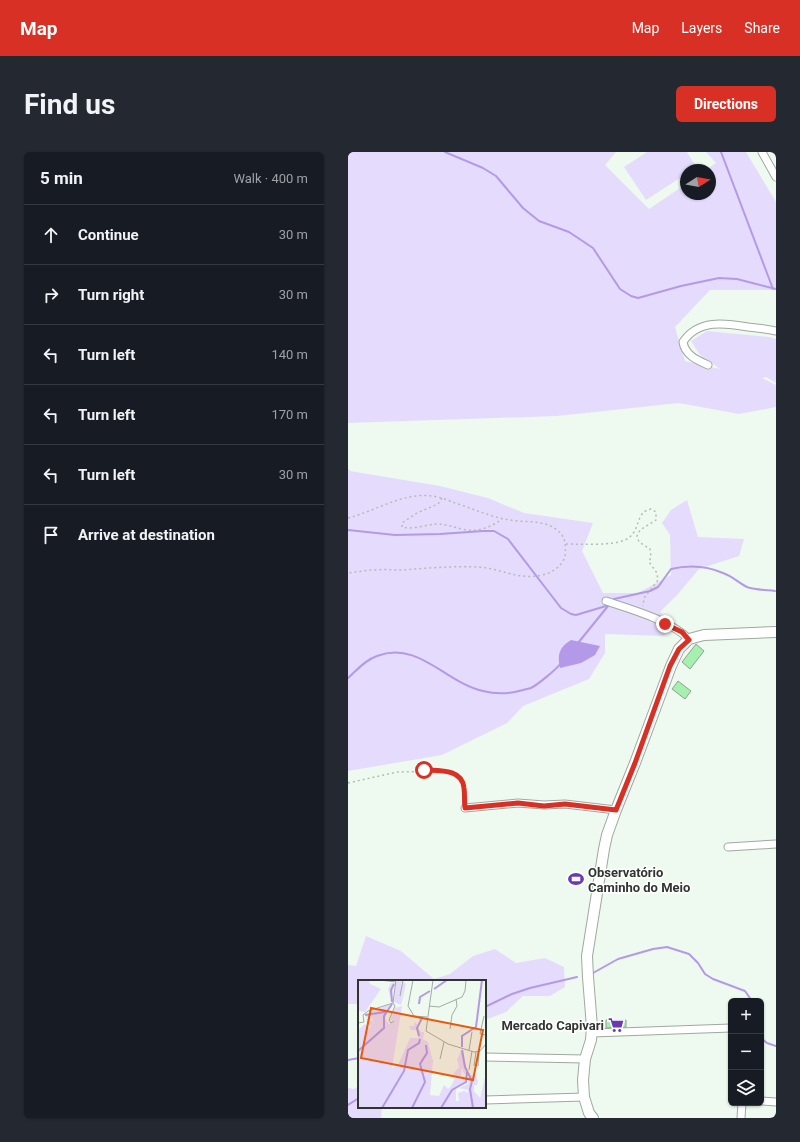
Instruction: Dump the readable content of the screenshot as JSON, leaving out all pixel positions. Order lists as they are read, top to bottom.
{
  "places": {
    "sports": ["Observatório Caminho do Meio"],
    "supermarket": ["Mercado Capivari"]
  },
  "north": "right",
  "page": {
    "header": "Map",
    "nav": ["Map", "Layers", "Share"],
    "buttons": "Directions",
    "title": "Find us",
    "heading": ["5 min", "Walk · 400 m"],
    "list": [
      ["Continue", "30 m"],
      ["Turn right", "30 m"],
      ["Turn left", "140 m"],
      ["Turn left", "170 m"],
      ["Turn left", "30 m"],
      "Arrive at destination"
    ],
    "map_buttons": ["+", "−"]
  }
}
